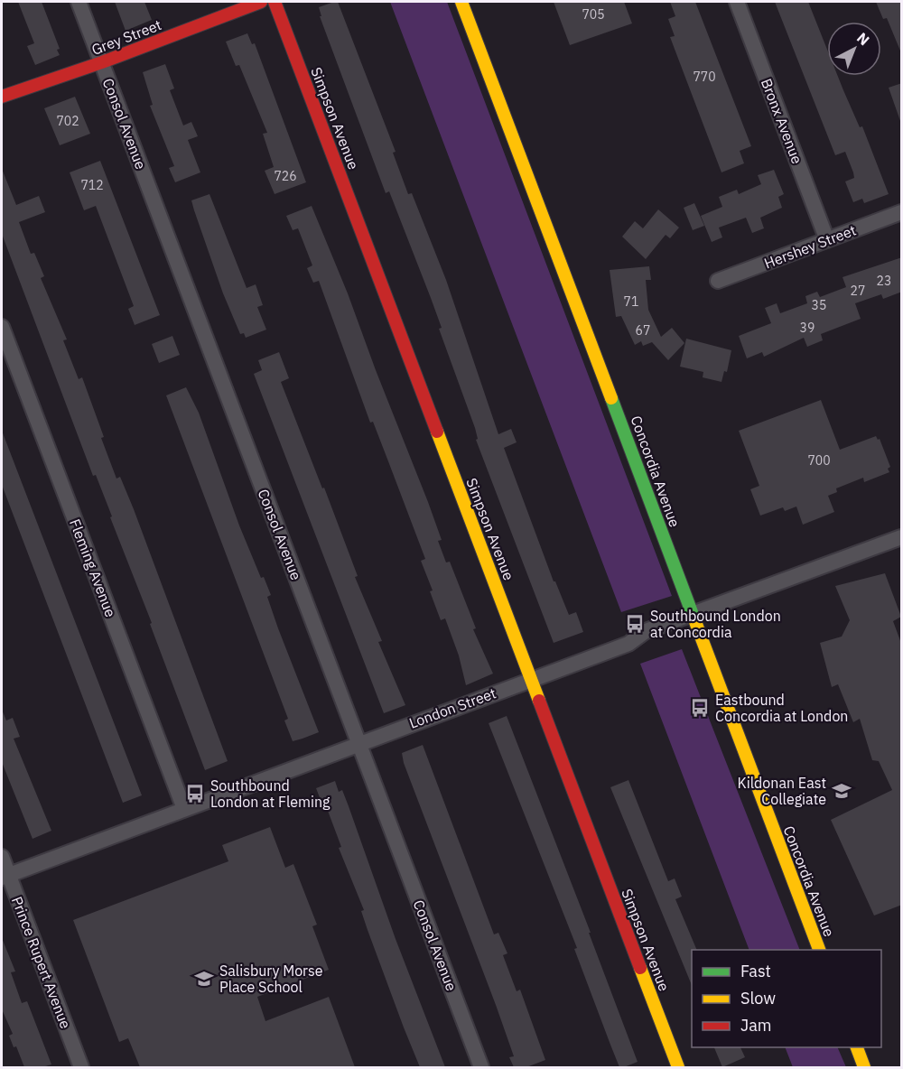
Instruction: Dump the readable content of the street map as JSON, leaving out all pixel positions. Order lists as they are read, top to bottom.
{
  "streets": {
    "street": [
      "Grey Street",
      "Simpson Avenue",
      "Bronx Avenue",
      "Consol Avenue",
      "Hershey Street",
      "Concordia Avenue",
      "Fleming Avenue",
      "London Street",
      "Prince Rupert Avenue"
    ]
  },
  "crossings": [
    ["Grey Street", "Consol Avenue"],
    ["Simpson Avenue", "London Street"],
    ["Bronx Avenue", "Hershey Street"],
    ["Consol Avenue", "London Street"],
    ["Concordia Avenue", "London Street"],
    ["Fleming Avenue", "London Street"],
    ["London Street", "Prince Rupert Avenue"]
  ],
  "places": {
    "bus stop": ["Southbound London at Concordia", "Eastbound Concordia at London", "Southbound London at Fleming"],
    "school or university": ["Kildonan East Collegiate", "Salisbury Morse Place School"]
  },
  "house_numbers": [
    "705",
    "770",
    "702",
    "726",
    "712",
    "23",
    "27",
    "71",
    "35",
    "39",
    "67",
    "700"
  ],
  "legend": ["Fast", "Slow", "Jam"],
  "north": "top right"
}
